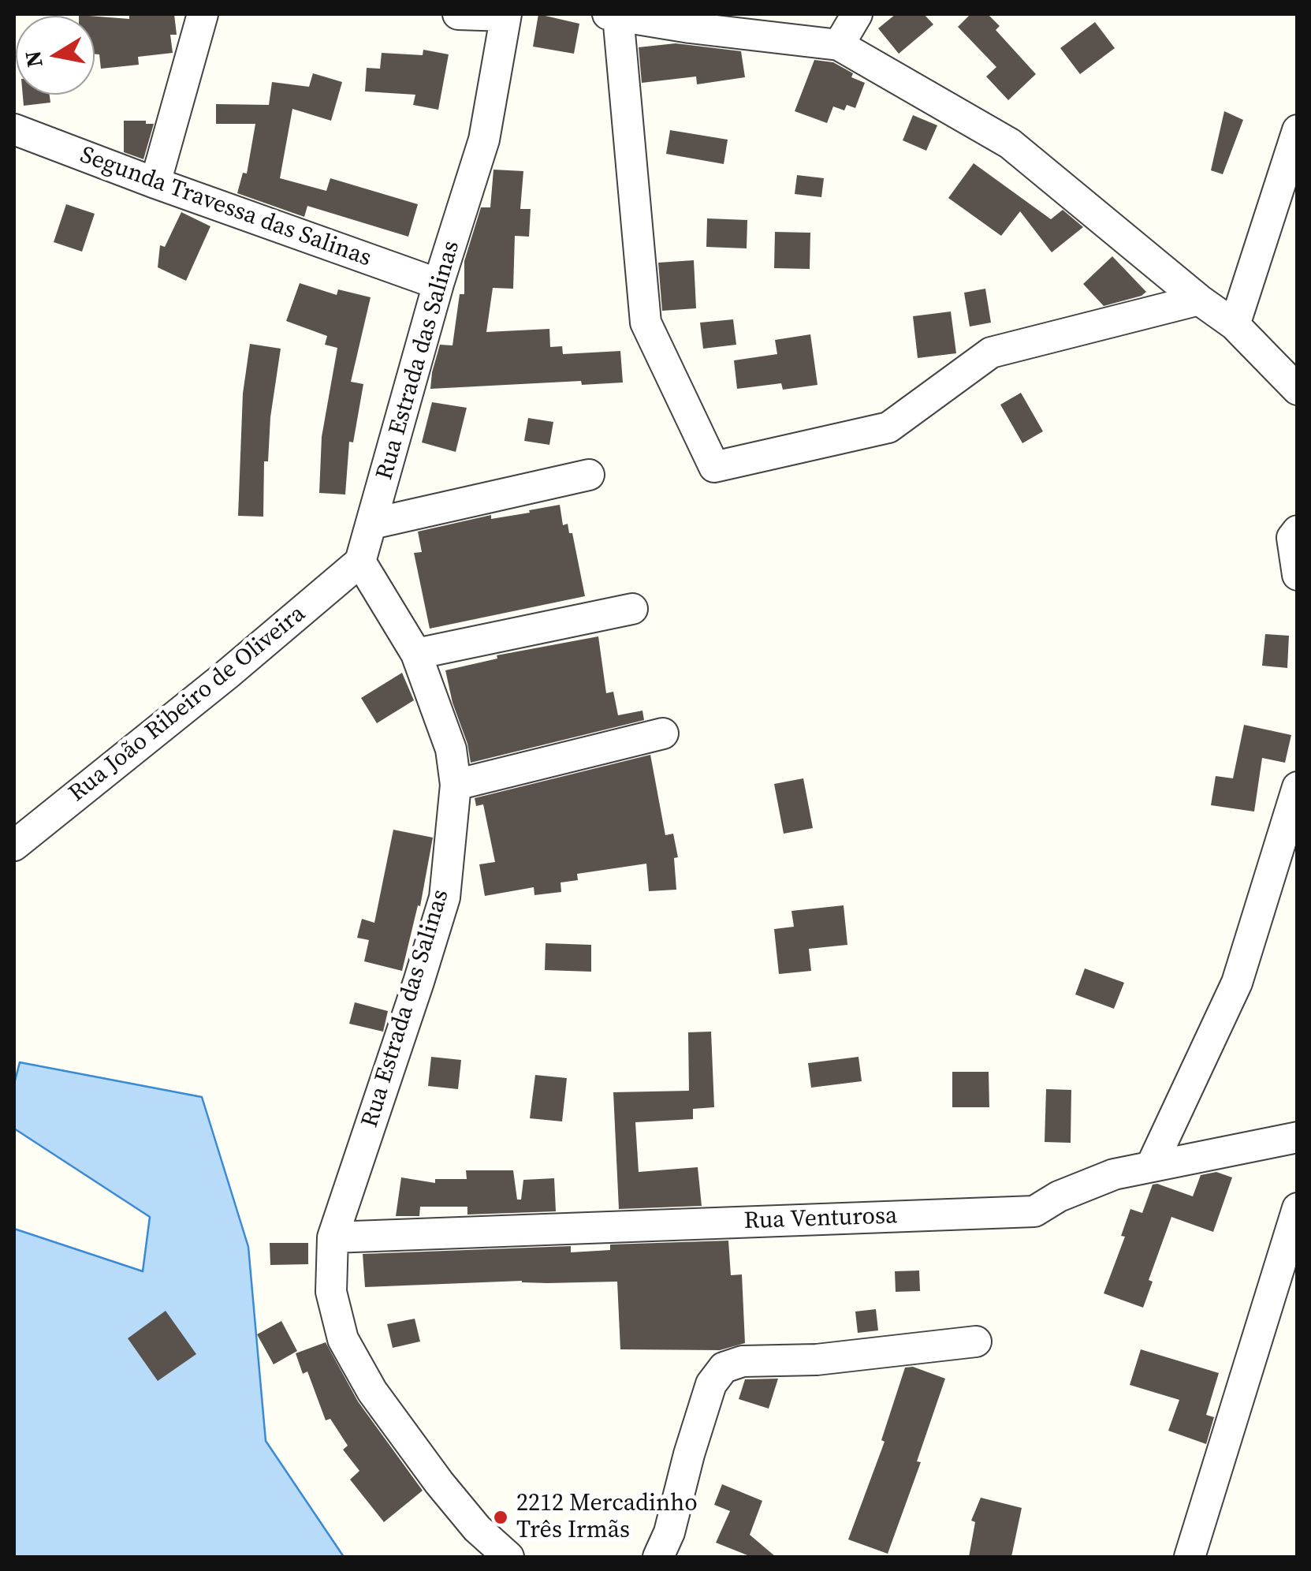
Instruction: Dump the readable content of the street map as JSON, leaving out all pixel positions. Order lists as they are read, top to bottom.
{
  "streets": {
    "street": [
      "Segunda Travessa das Salinas",
      "Rua Estrada das Salinas",
      "Rua João Ribeiro de Oliveira",
      "Rua Venturosa"
    ]
  },
  "crossings": [
    ["Segunda Travessa das Salinas", "Rua Estrada das Salinas"],
    ["Rua Estrada das Salinas", "Rua João Ribeiro de Oliveira"],
    ["Rua Estrada das Salinas", "Rua Venturosa"]
  ],
  "places": ["2212 Mercadinho Três Irmãs"],
  "north": "left"
}
